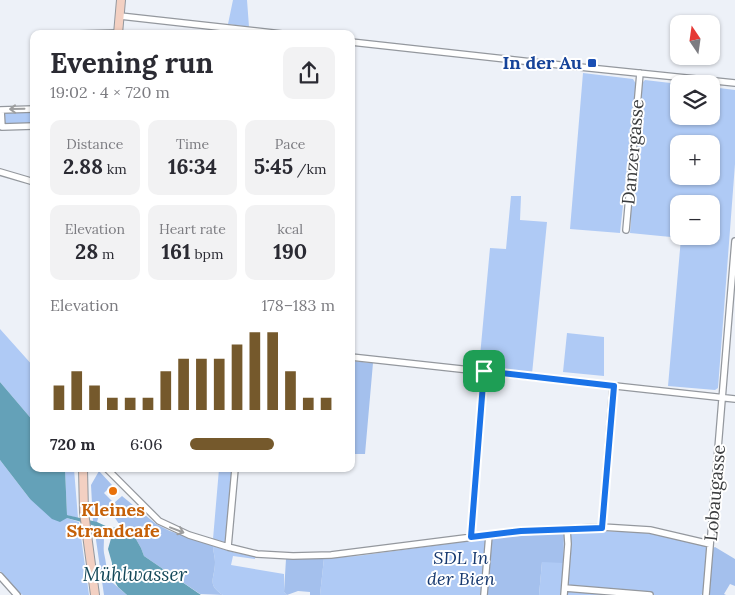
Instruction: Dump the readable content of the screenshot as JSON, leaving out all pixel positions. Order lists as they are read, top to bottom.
{
  "streets": {
    "street": ["Danzergasse", "Lobaugasse"]
  },
  "water": ["Mühlwasser"],
  "parks": ["SDL In der Bien"],
  "places": {
    "transit": ["In der Au"],
    "other": ["Kleines Strandcafe"]
  },
  "north": "top",
  "page": {
    "map_buttons": ["+", "−"],
    "heading": ["Evening run", "19:02 · 4 × 720 m"],
    "stats": [
      ["Distance", "2.88 km"],
      ["Time", "16:34"],
      ["Pace", "5:45 /km"],
      ["Elevation", "28 m"],
      ["Heart rate", "161 bpm"],
      ["kcal", "190"]
    ],
    "chart": ["Elevation", "178–183 m"],
    "list": [
      {
        "name": "720 m",
        "note": "6:06"
      }
    ]
  }
}
